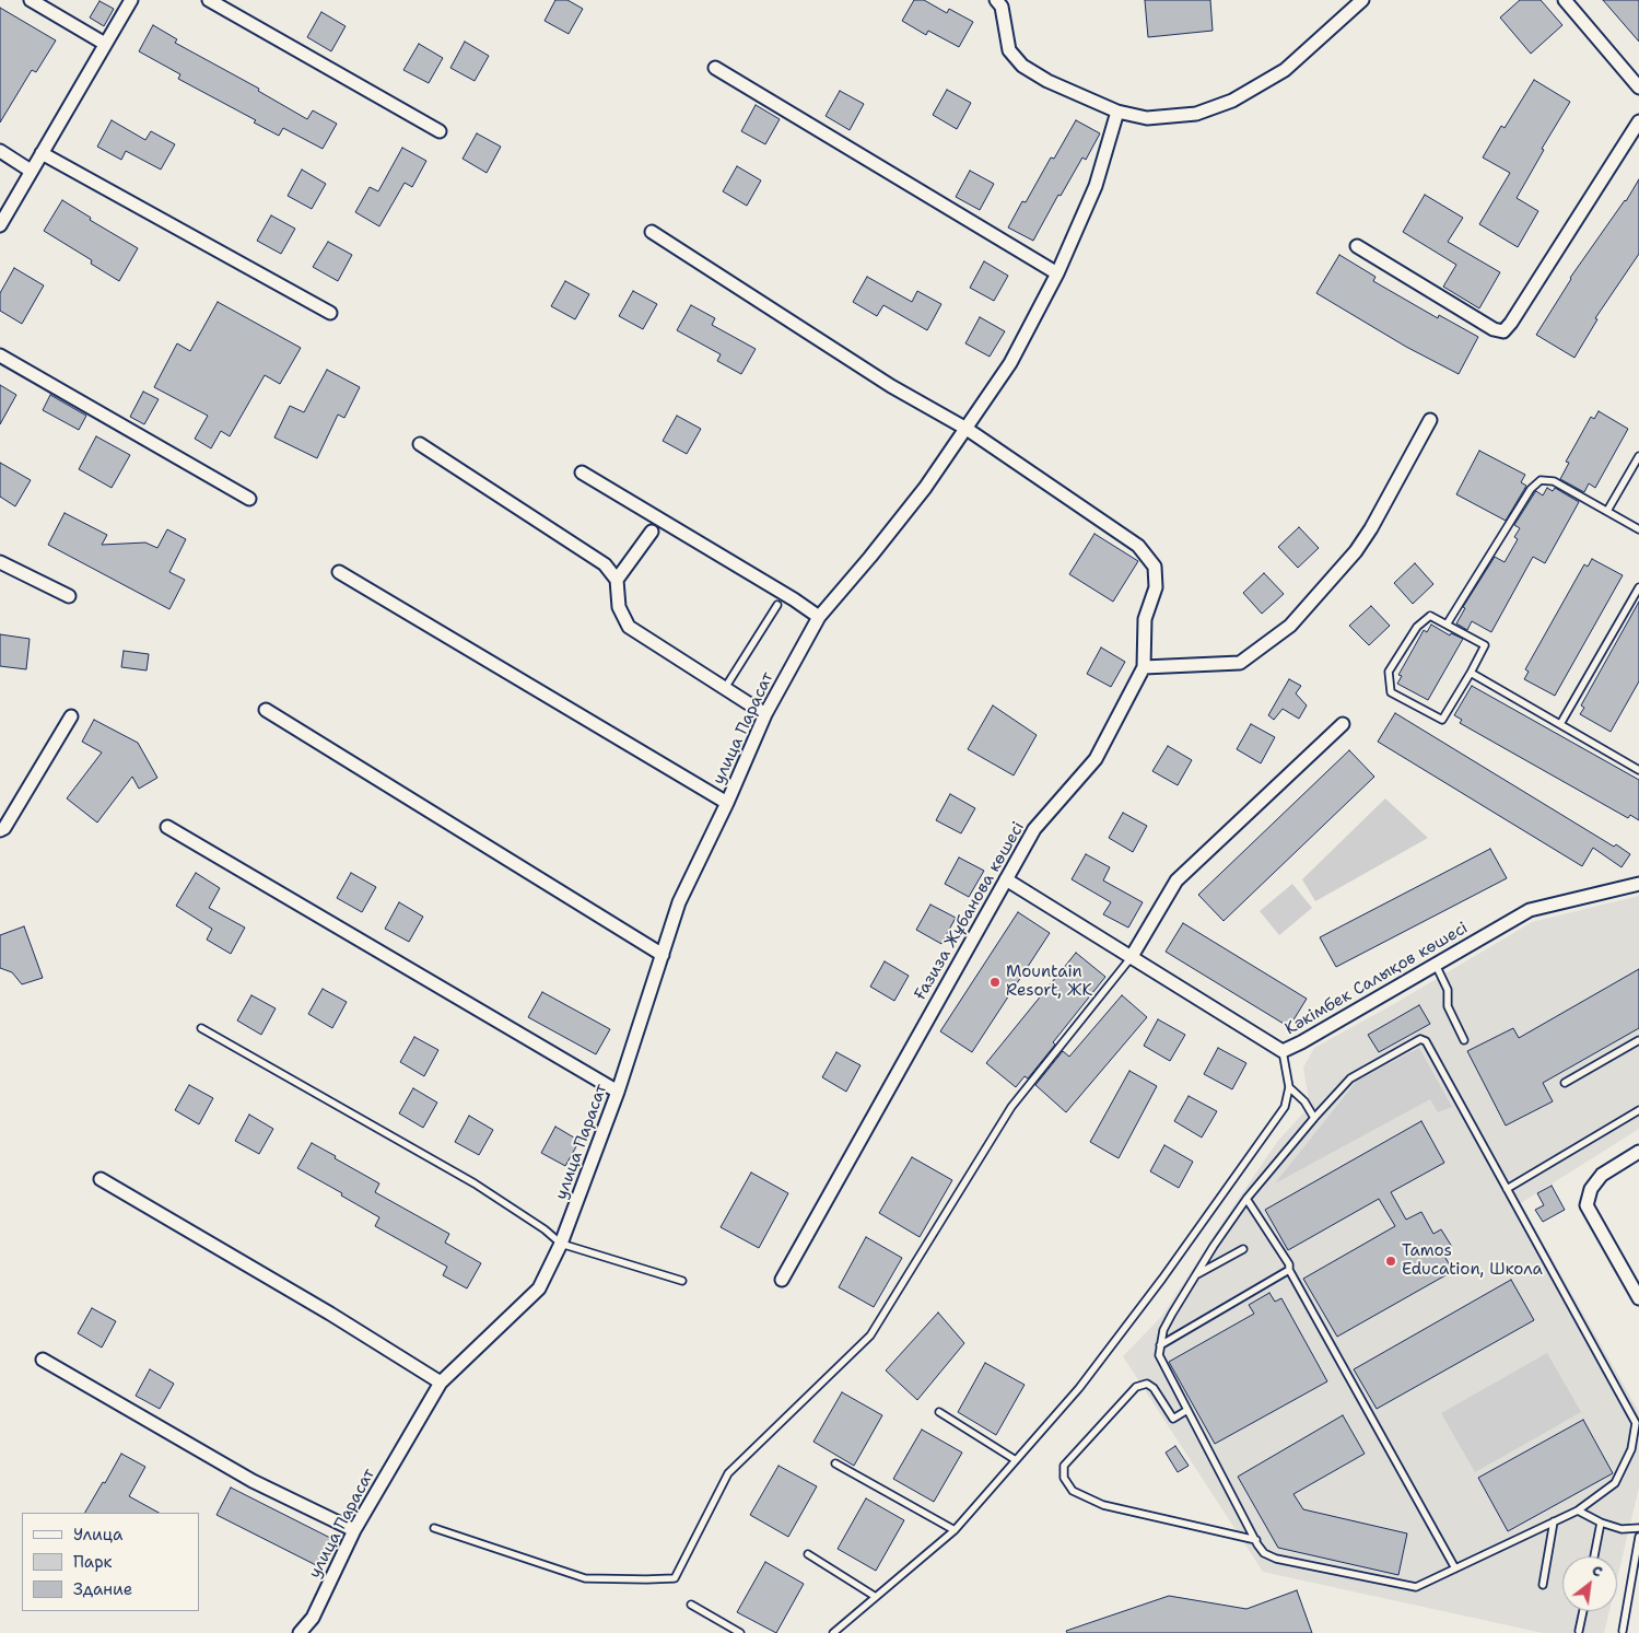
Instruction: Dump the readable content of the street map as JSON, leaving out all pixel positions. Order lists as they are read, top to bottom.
{
  "streets": {
    "street": ["улица Парасат", "Ғазиза Жұбанова көшесі", "Кәкімбек Салықов көшесі"]
  },
  "crossings": [
    ["Ғазиза Жұбанова көшесі", "Кәкімбек Салықов көшесі"]
  ],
  "places": ["Mountain Resort, ЖК", "Tamos Education, Школа"],
  "legend": ["Улица", "Парк", "Здание"],
  "north": "top right"
}
